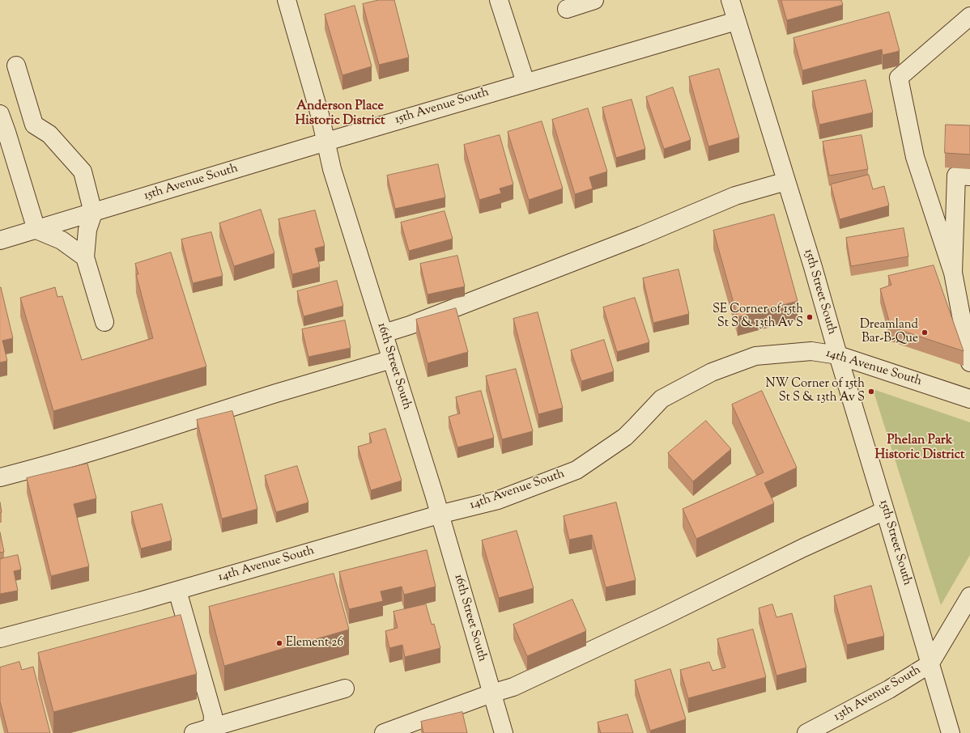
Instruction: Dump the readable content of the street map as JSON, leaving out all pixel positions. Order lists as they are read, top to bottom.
{
  "streets": {
    "street": [
      "15th Avenue South",
      "15th Street South",
      "16th Street South",
      "14th Avenue South",
      "13th Avenue South"
    ]
  },
  "crossings": [
    ["15th Avenue South", "15th Street South"],
    ["15th Avenue South", "16th Street South"],
    ["15th Street South", "14th Avenue South"],
    ["15th Street South", "13th Avenue South"],
    ["16th Street South", "14th Avenue South"]
  ],
  "districts": ["Anderson Place Historic District", "Phelan Park Historic District"],
  "places": [
    "SE Corner of 15th St S & 13th Av S",
    "Dreamland Bar-B-Que",
    "NW Corner of 15th St S & 13th Av S",
    "Element 26"
  ]
}
